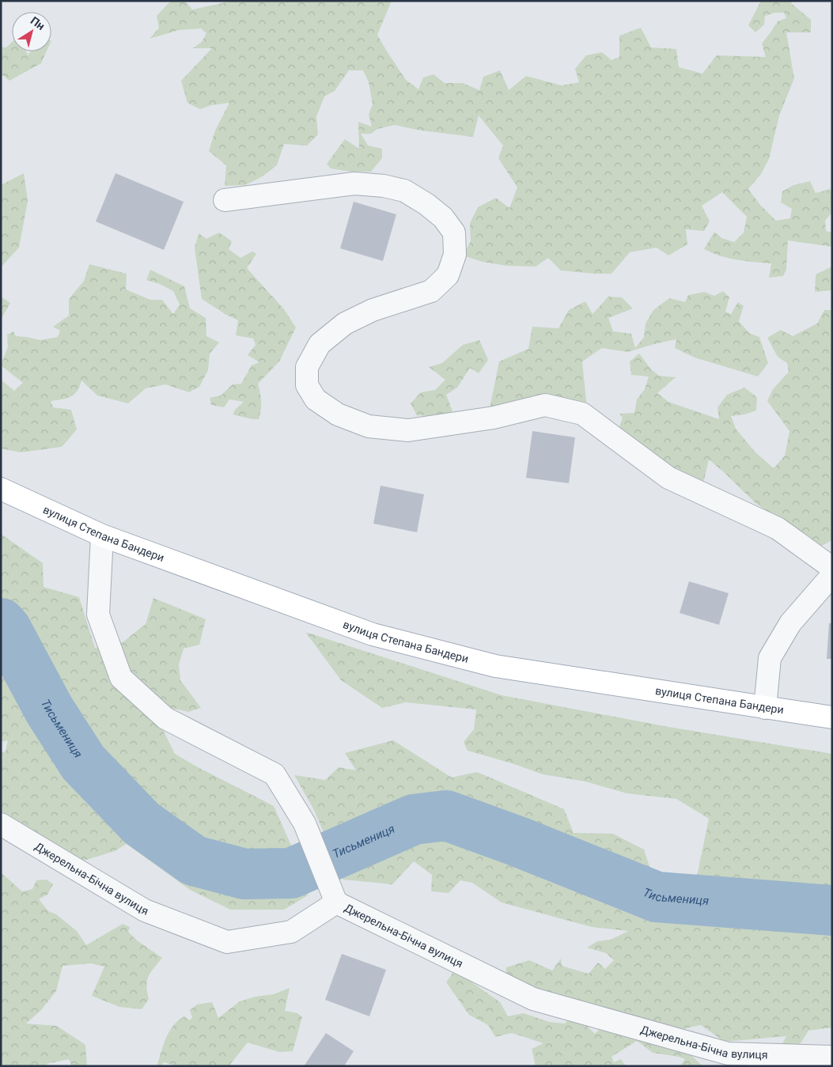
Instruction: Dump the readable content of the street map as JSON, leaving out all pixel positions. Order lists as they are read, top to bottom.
{
  "streets": {
    "main road": ["вулиця Степана Бандери"],
    "street": ["Джерельна-Бічна вулиця"]
  },
  "water": ["Тисьмениця"],
  "north": "top right"
}
